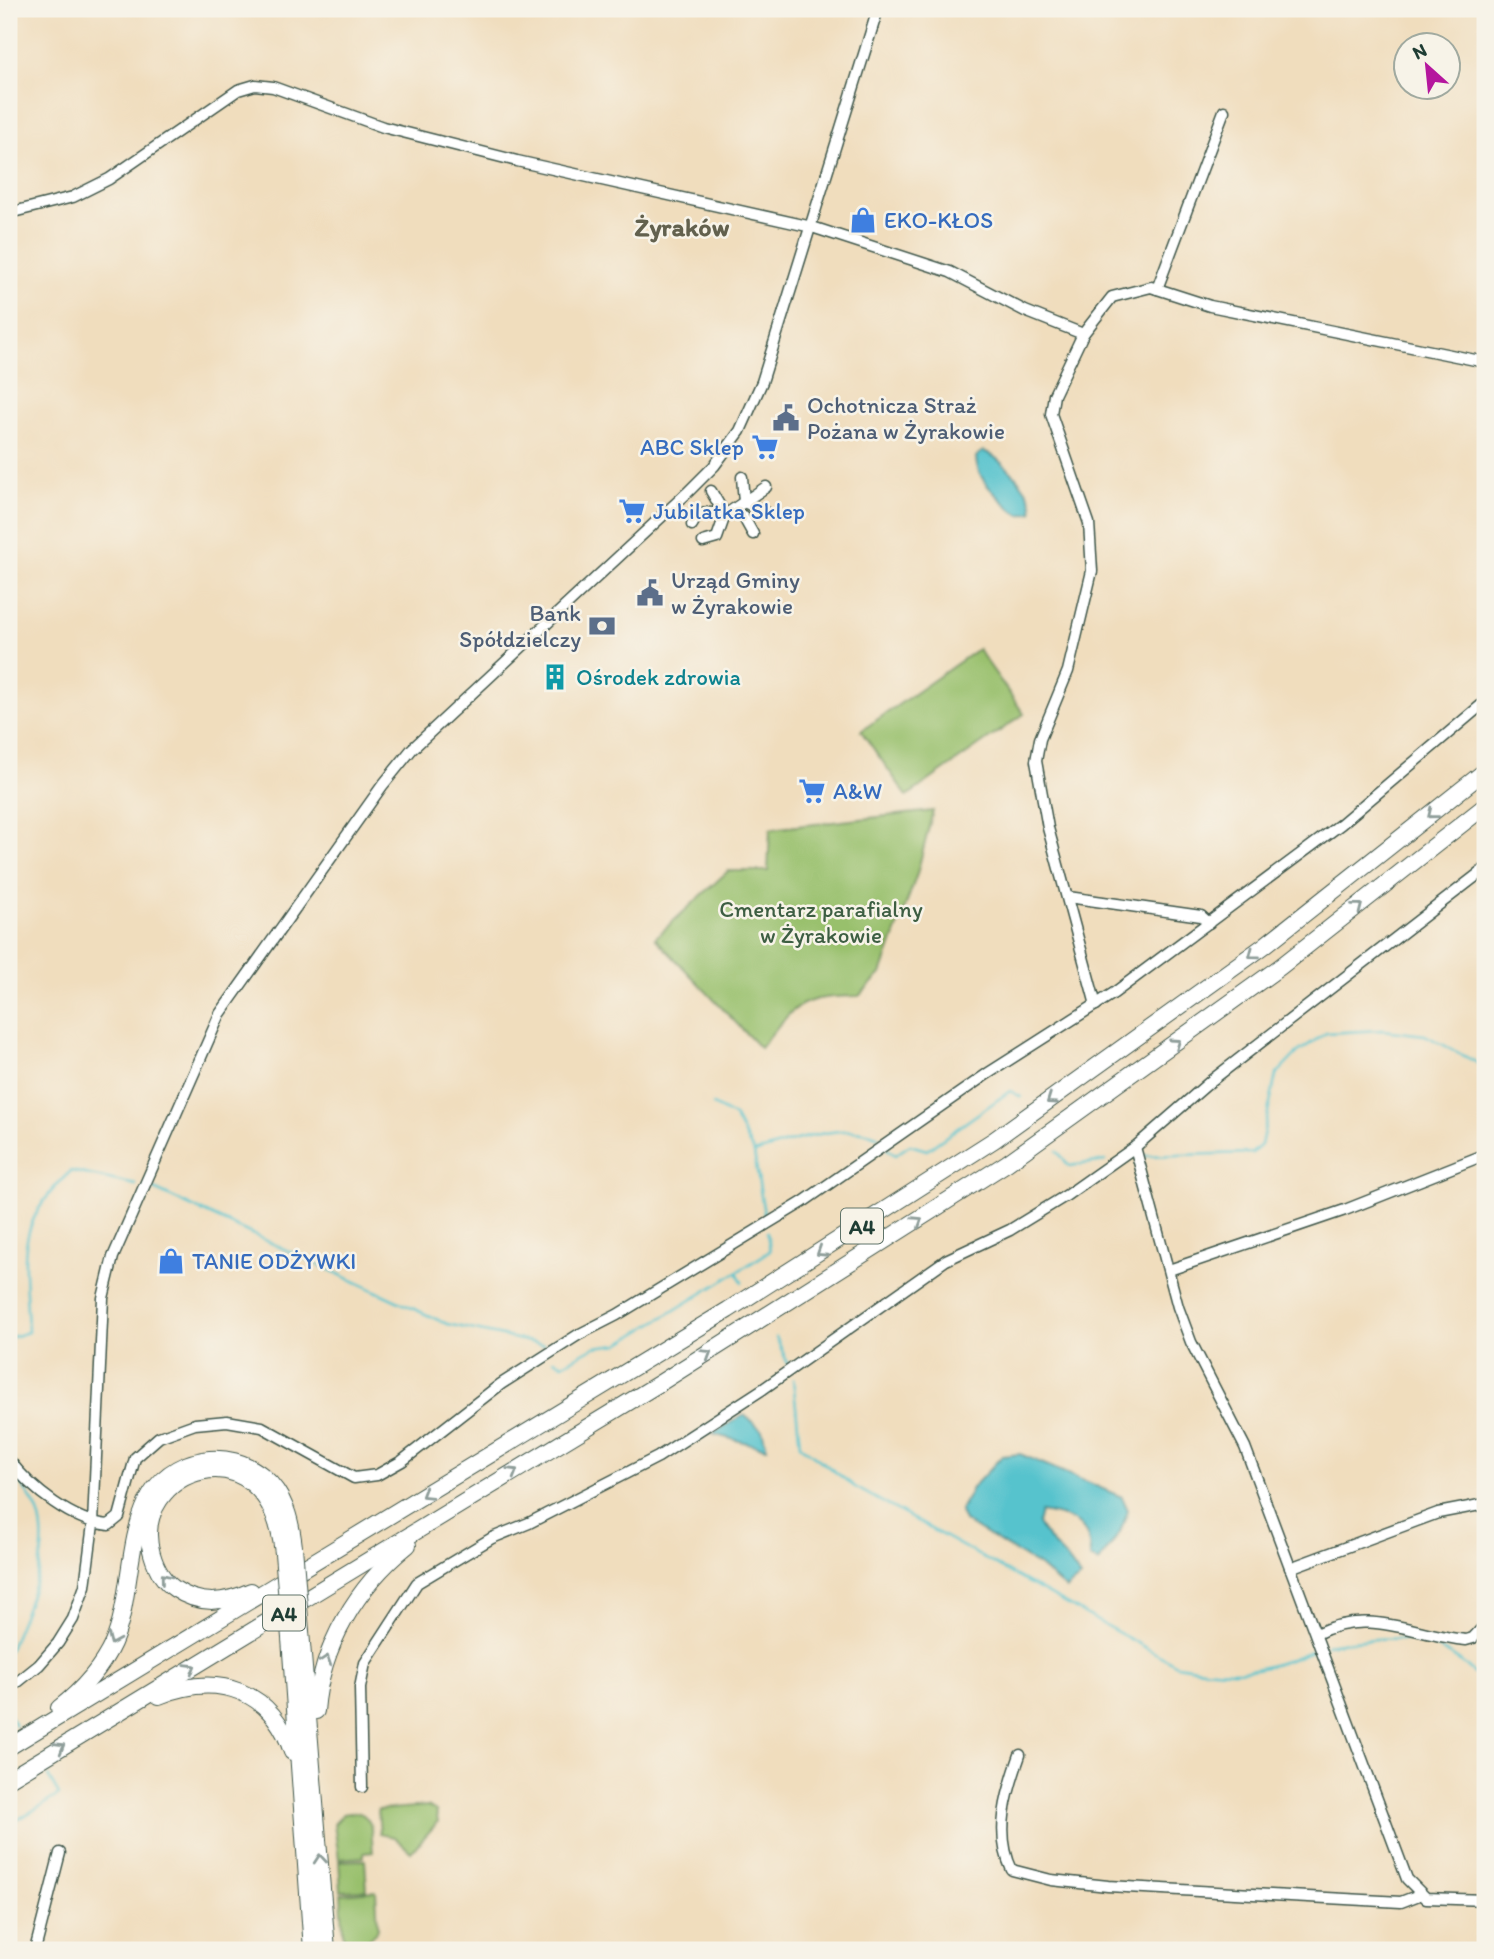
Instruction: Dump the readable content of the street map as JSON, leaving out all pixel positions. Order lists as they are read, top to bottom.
{
  "streets": {
    "highway": ["A4"]
  },
  "districts": ["Żyraków"],
  "parks": ["Cmentarz parafialny w Żyrakowie"],
  "places": {
    "shop": ["EKO-KŁOS", "TANIE ODŻYWKI"],
    "public building": ["Ochotnicza Straż Pożana w Żyrakowie", "Urząd Gminy w Żyrakowie"],
    "supermarket": ["ABC Sklep", "Jubilatka Sklep", "A&W"],
    "bank": ["Bank Spółdzielczy"],
    "building": ["Ośrodek zdrowia"]
  },
  "north": "top left"
}
